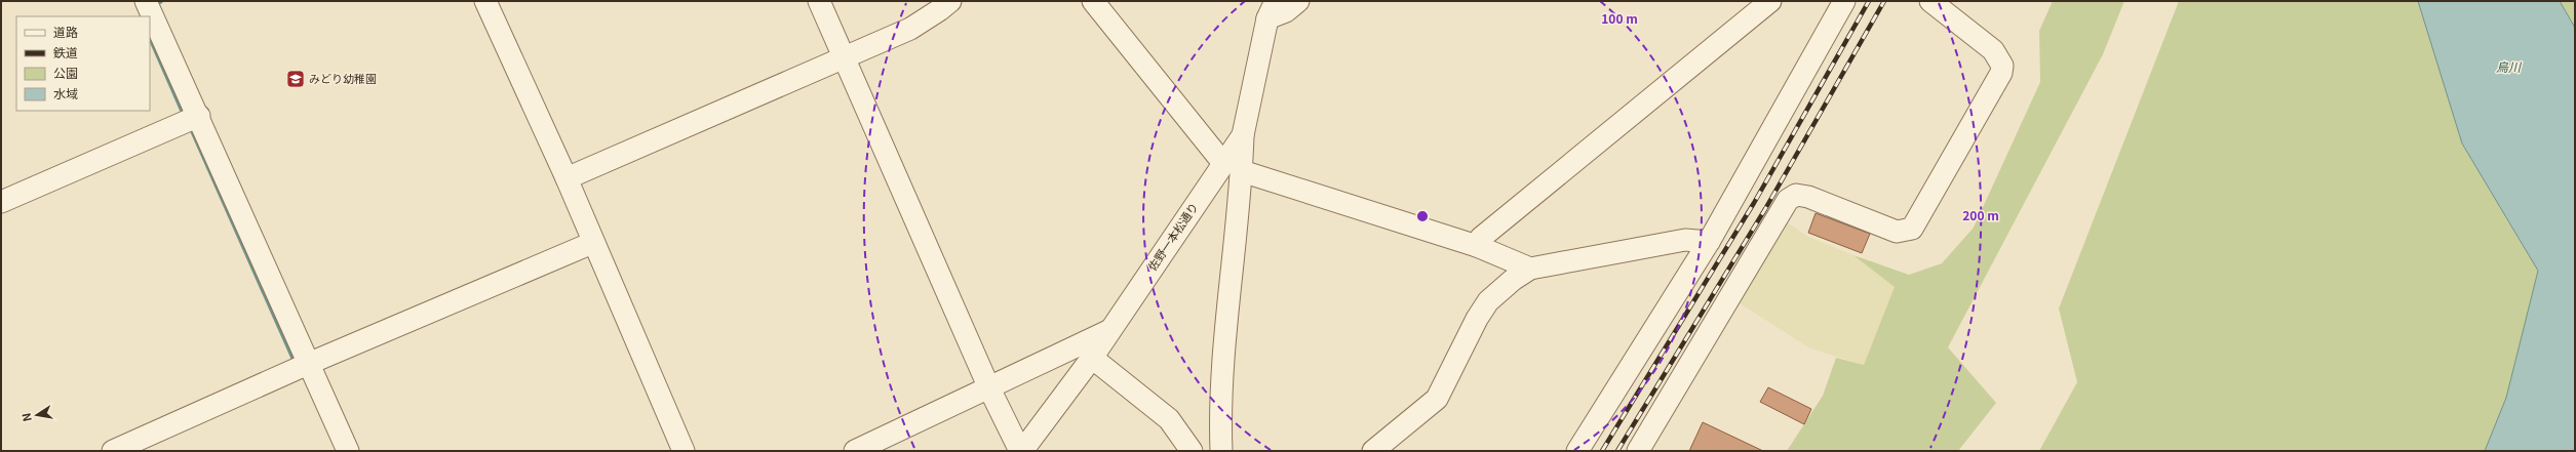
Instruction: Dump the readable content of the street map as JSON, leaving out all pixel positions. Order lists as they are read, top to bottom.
{
  "streets": {
    "street": ["佐野一本松通り"]
  },
  "water": ["烏川"],
  "places": {
    "school or university": ["みどり幼稚園"]
  },
  "legend": [
    "道路",
    "鉄道",
    "公園",
    "水域"
  ],
  "north": "left",
  "rings": ["100 m", "200 m"]
}
